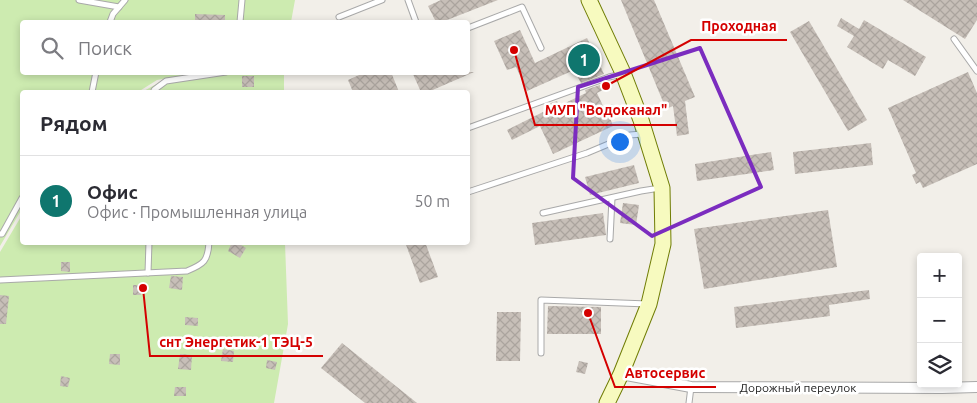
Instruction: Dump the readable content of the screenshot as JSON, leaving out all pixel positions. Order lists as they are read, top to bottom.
{
  "streets": {
    "street": ["Дорожный переулок"]
  },
  "places": [
    "МУП \"Водоканал\"",
    "Проходная",
    "снт Энергетик-1 ТЭЦ-5",
    "Автосервис"
  ],
  "page": {
    "search": "Поиск",
    "pins": "1",
    "heading": "Рядом",
    "list": [
      {
        "mark": "1",
        "name": "Офис",
        "note": "Офис · Промышленная улица",
        "value": "50 m"
      }
    ],
    "map_buttons": ["+", "−"]
  }
}
